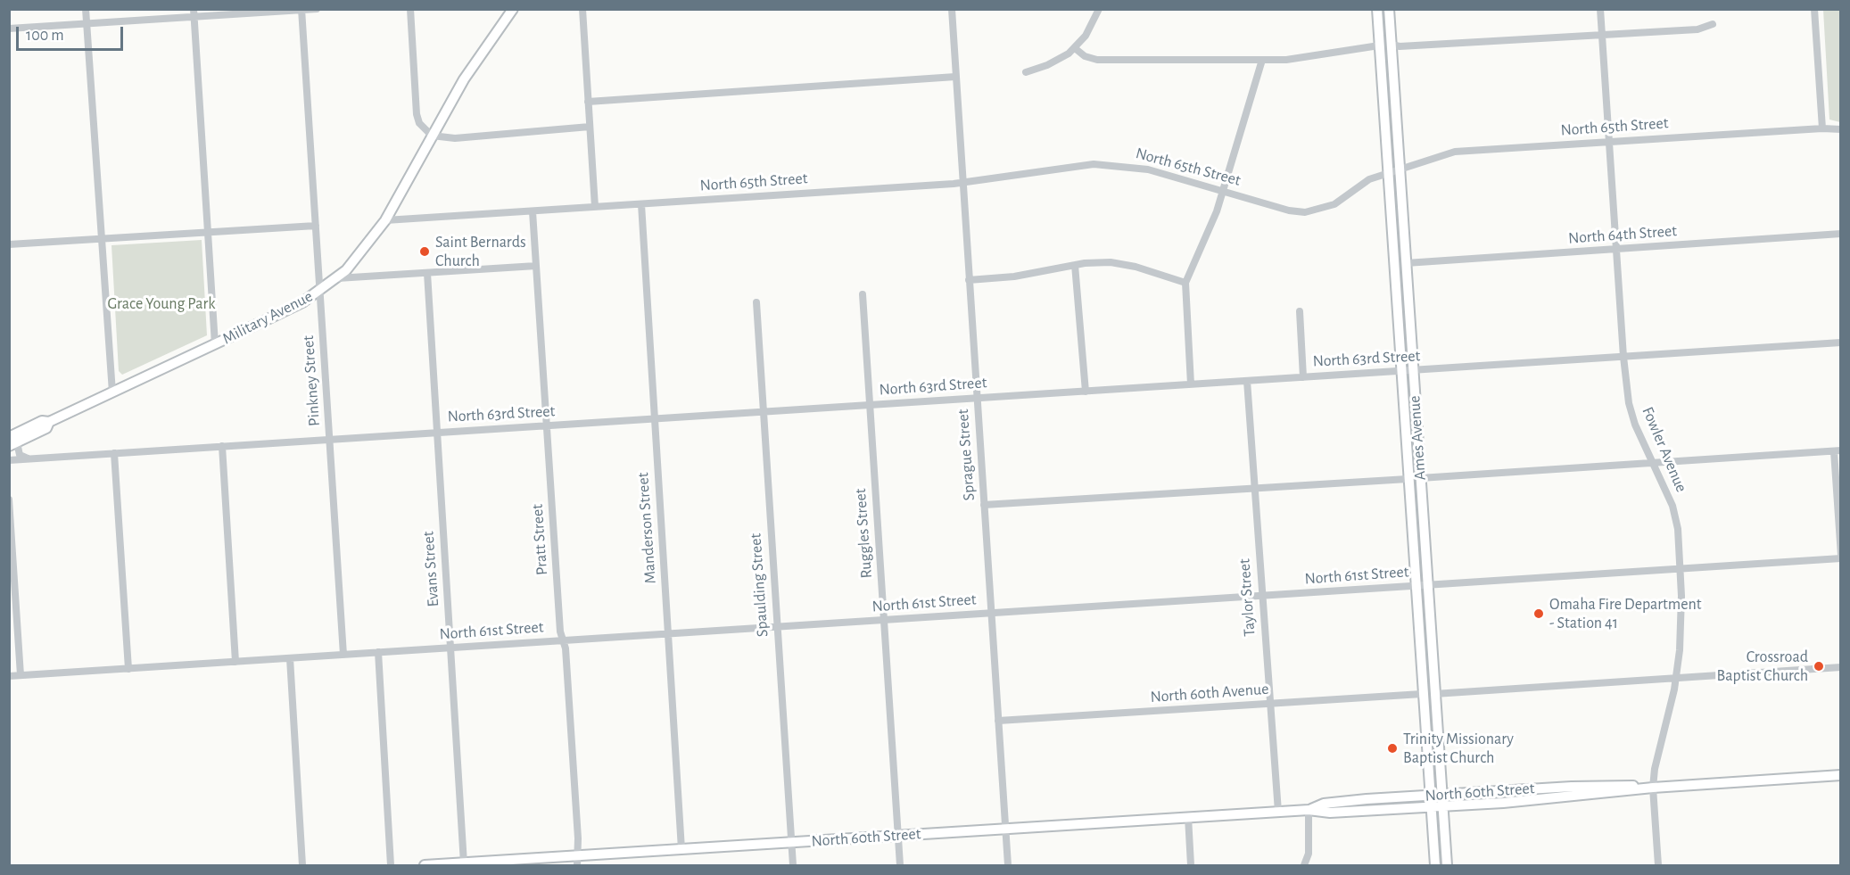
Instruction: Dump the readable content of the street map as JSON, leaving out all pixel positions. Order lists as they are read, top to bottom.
{
  "streets": {
    "main road": ["Military Avenue", "Ames Avenue", "North 60th Street"],
    "street": [
      "North 65th Street",
      "North 64th Street",
      "North 63rd Street",
      "Pinkney Street",
      "Fowler Avenue",
      "Sprague Street",
      "Manderson Street",
      "Ruggles Street",
      "Pratt Street",
      "Evans Street",
      "North 61st Street",
      "Spaulding Street",
      "Taylor Street",
      "North 60th Avenue"
    ]
  },
  "crossings": [
    ["North 65th Street", "Military Avenue"],
    ["North 65th Street", "Ames Avenue"],
    ["North 65th Street", "Fowler Avenue"],
    ["North 65th Street", "Sprague Street"],
    ["North 65th Street", "Manderson Street"],
    ["North 65th Street", "Pratt Street"],
    ["North 64th Street", "Ames Avenue"],
    ["North 64th Street", "Fowler Avenue"],
    ["Military Avenue", "Pinkney Street"],
    ["North 63rd Street", "Pinkney Street"],
    ["North 63rd Street", "Ames Avenue"],
    ["North 63rd Street", "Fowler Avenue"],
    ["North 63rd Street", "Sprague Street"],
    ["North 63rd Street", "Manderson Street"],
    ["North 63rd Street", "Ruggles Street"],
    ["North 63rd Street", "Pratt Street"],
    ["North 63rd Street", "Evans Street"],
    ["North 63rd Street", "Spaulding Street"],
    ["North 63rd Street", "Taylor Street"],
    ["Pinkney Street", "North 61st Street"],
    ["Ames Avenue", "North 61st Street"],
    ["Ames Avenue", "North 60th Avenue"],
    ["Ames Avenue", "North 60th Street"],
    ["Fowler Avenue", "North 61st Street"],
    ["Fowler Avenue", "North 60th Street"],
    ["Sprague Street", "North 61st Street"],
    ["Sprague Street", "North 60th Avenue"],
    ["Sprague Street", "North 60th Street"],
    ["Manderson Street", "North 61st Street"],
    ["Manderson Street", "North 60th Street"],
    ["Ruggles Street", "North 61st Street"],
    ["Ruggles Street", "North 60th Street"],
    ["Pratt Street", "North 61st Street"],
    ["Pratt Street", "North 60th Street"],
    ["Evans Street", "North 61st Street"],
    ["Evans Street", "North 60th Street"],
    ["North 61st Street", "Spaulding Street"],
    ["North 61st Street", "Taylor Street"],
    ["Spaulding Street", "North 60th Street"],
    ["Taylor Street", "North 60th Avenue"],
    ["Taylor Street", "North 60th Street"]
  ],
  "parks": ["Grace Young Park"],
  "places": [
    "Saint Bernards Church",
    "Omaha Fire Department - Station 41",
    "Crossroad Baptist Church",
    "Trinity Missionary Baptist Church"
  ],
  "scale_bar": "100 m"
}
